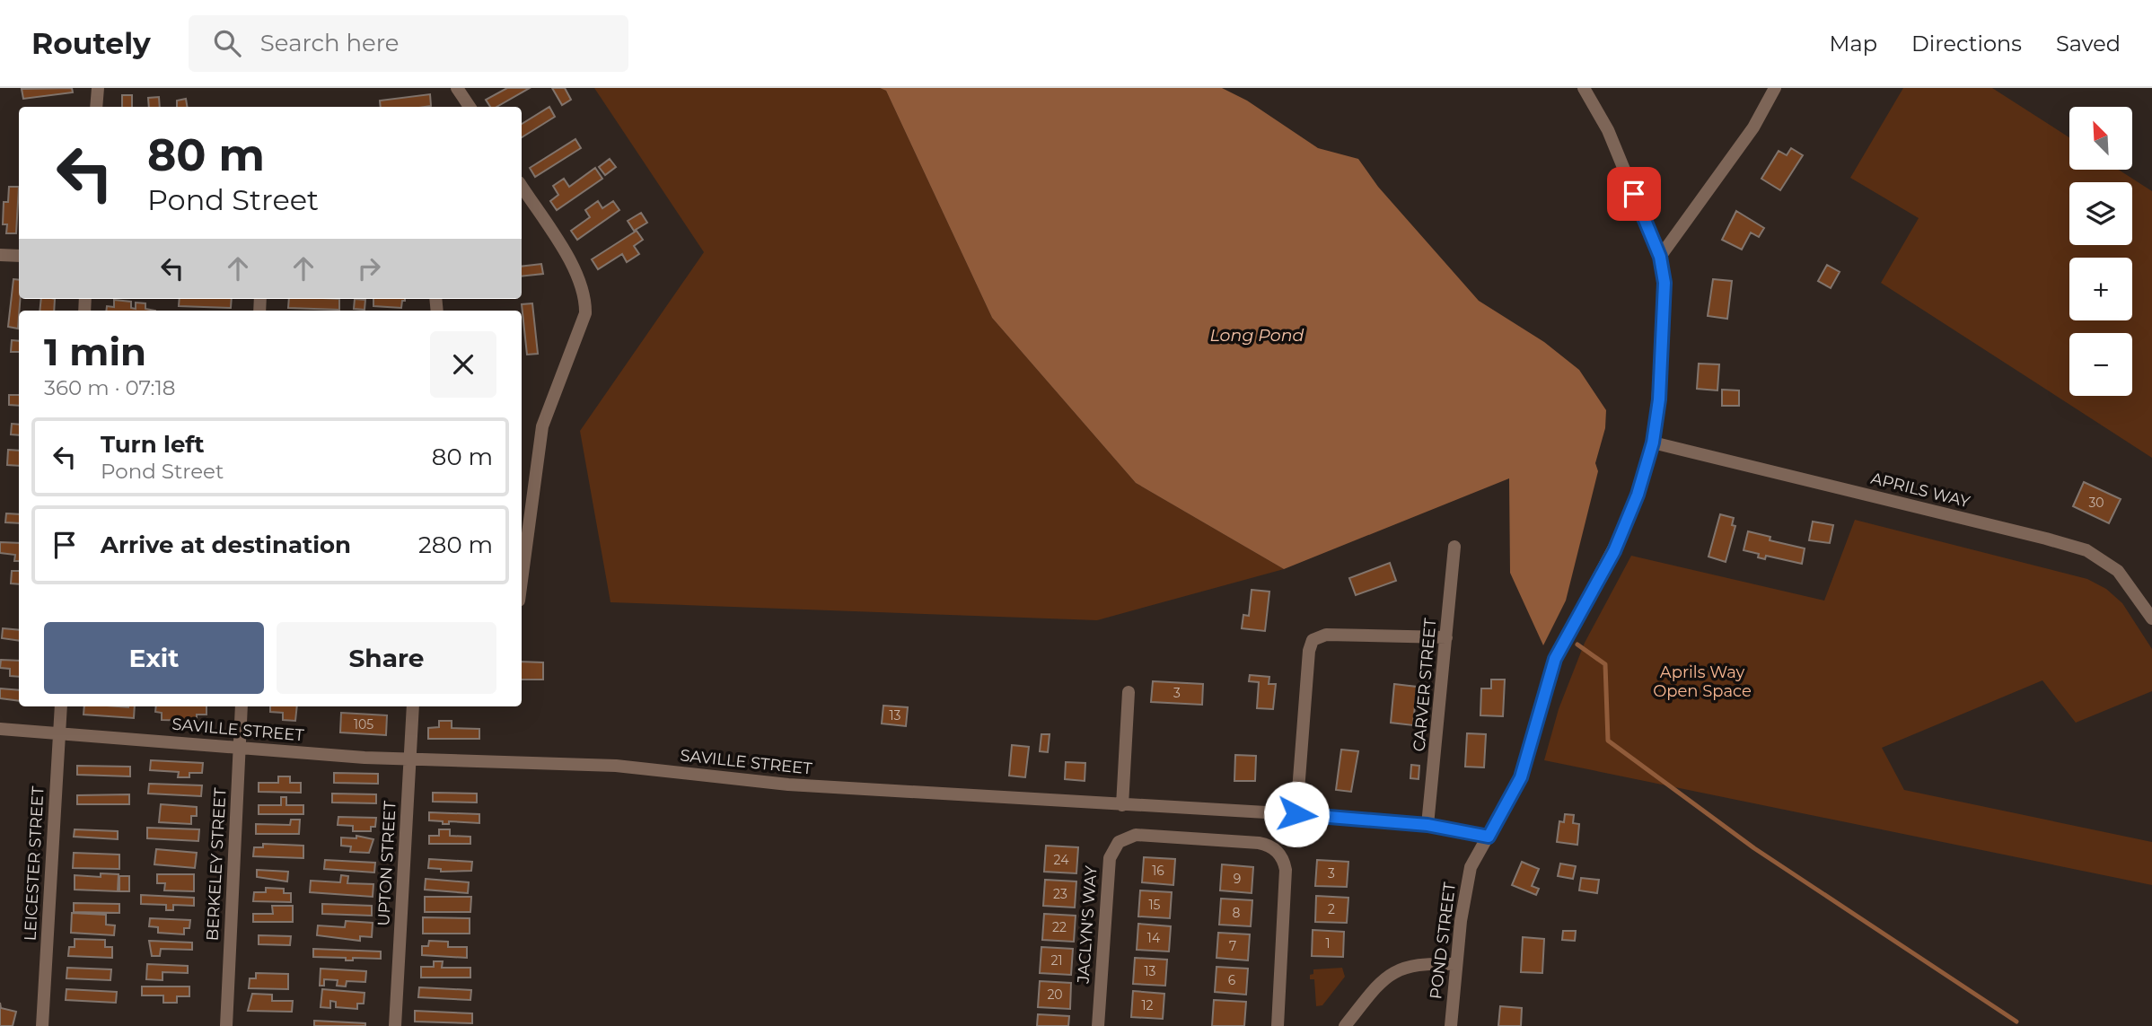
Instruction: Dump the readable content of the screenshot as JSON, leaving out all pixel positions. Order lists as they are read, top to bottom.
{
  "streets": {
    "street": [
      "APRILS WAY",
      "CARVER STREET",
      "SAVILLE STREET",
      "LEICESTER STREET",
      "UPTON STREET",
      "BERKELEY STREET",
      "JACLYN'S WAY",
      "POND STREET"
    ]
  },
  "crossings": [
    ["APRILS WAY", "POND STREET"],
    ["CARVER STREET", "SAVILLE STREET"],
    ["SAVILLE STREET", "LEICESTER STREET"],
    ["SAVILLE STREET", "UPTON STREET"],
    ["SAVILLE STREET", "BERKELEY STREET"],
    ["SAVILLE STREET", "POND STREET"]
  ],
  "water": ["Long Pond"],
  "parks": ["Aprils Way Open Space"],
  "house_numbers": [
    "30",
    "3",
    "13",
    "105",
    "24",
    "16",
    "3",
    "9",
    "23",
    "15",
    "2",
    "8",
    "22",
    "14",
    "1",
    "7",
    "21",
    "13",
    "6",
    "20",
    "12"
  ],
  "north": "top left",
  "page": {
    "header": "Routely",
    "search": "Search here",
    "nav": ["Map", "Directions", "Saved"],
    "map_buttons": ["+", "−"],
    "turn": ["80 m", "Pond Street"],
    "heading": ["1 min", "360 m · 07:18"],
    "list": [
      {
        "name": "Turn left",
        "note": "Pond Street",
        "value": "80 m"
      },
      {
        "name": "Arrive at destination",
        "value": "280 m"
      }
    ],
    "buttons": ["Exit", "Share"]
  }
}
